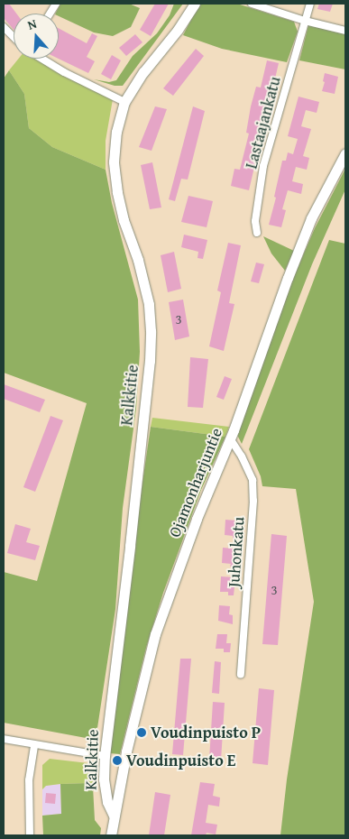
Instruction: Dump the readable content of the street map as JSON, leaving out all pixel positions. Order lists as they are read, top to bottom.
{
  "streets": {
    "street": [
      "Lastaajankatu",
      "Kalkkitie",
      "Ojamonharjuntie",
      "Juhonkatu"
    ]
  },
  "crossings": [
    ["Kalkkitie", "Ojamonharjuntie"],
    ["Ojamonharjuntie", "Juhonkatu"]
  ],
  "places": ["Voudinpuisto P", "Voudinpuisto E"],
  "house_numbers": ["3", "3"],
  "north": "top"
}
